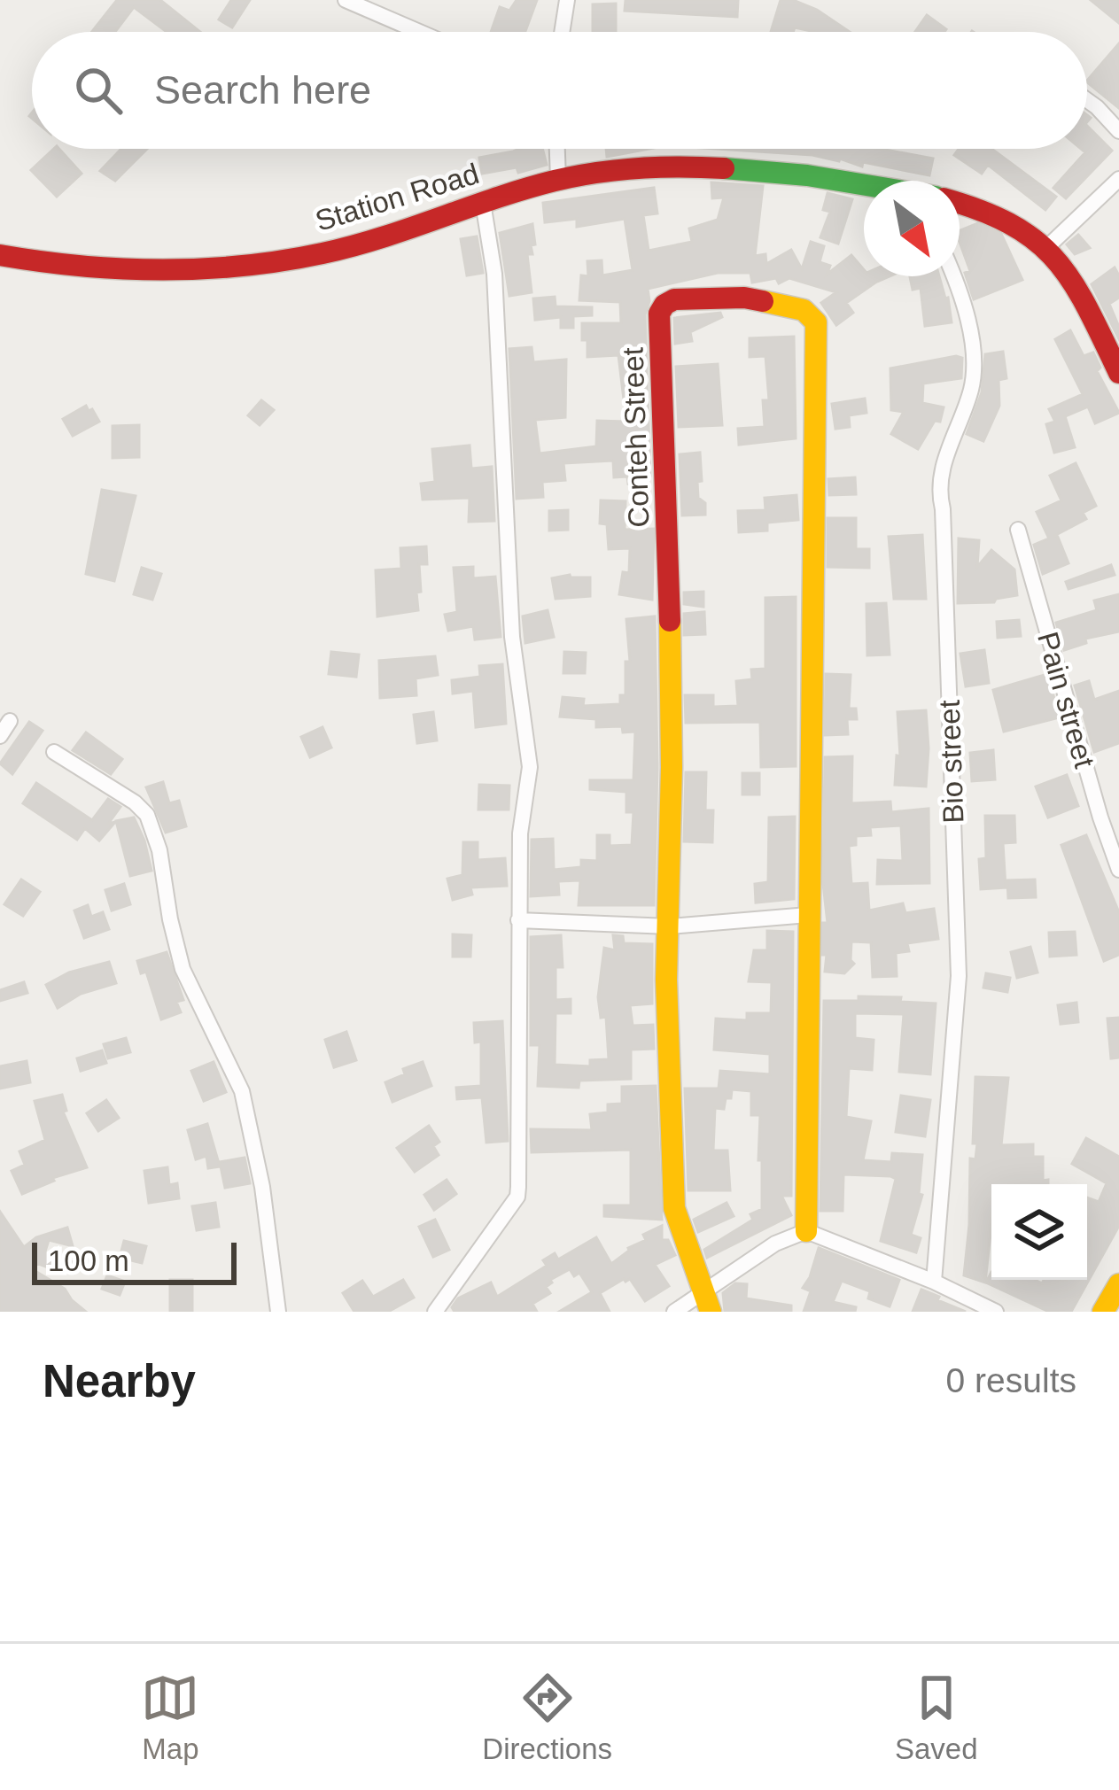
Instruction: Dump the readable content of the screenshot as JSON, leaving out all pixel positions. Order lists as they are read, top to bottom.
{
  "streets": {
    "street": [
      "Station Road",
      "Conteh Street",
      "Pain street",
      "Bio street"
    ]
  },
  "scale_bar": "100 m",
  "north": "bottom right",
  "page": {
    "search": "Search here",
    "scale": "100 m",
    "heading": ["Nearby", "0 results"],
    "nav": ["Map", "Directions", "Saved"]
  }
}
